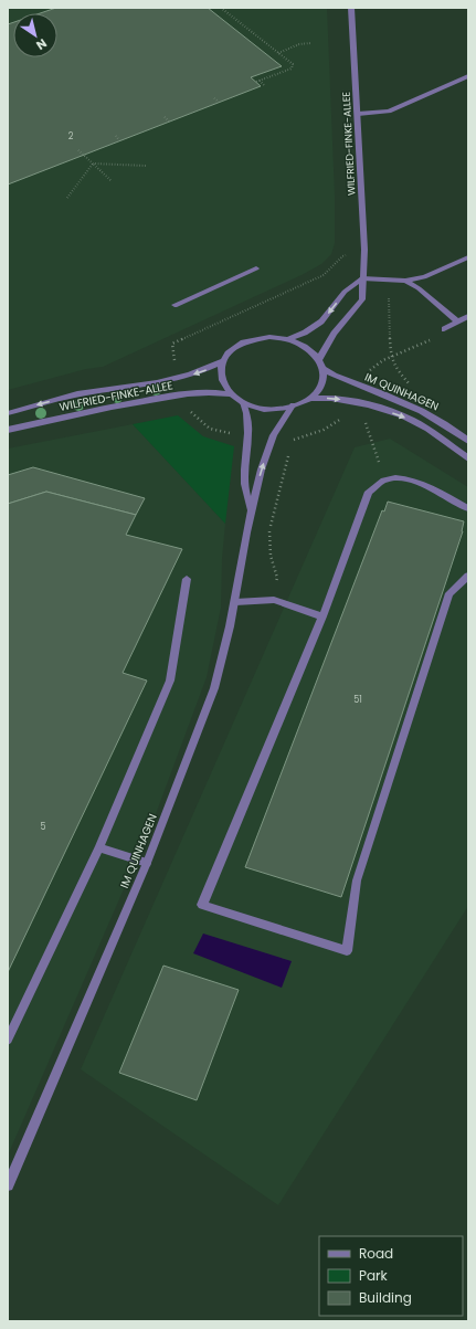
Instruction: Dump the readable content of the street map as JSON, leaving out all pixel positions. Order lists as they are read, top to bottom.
{
  "streets": {
    "street": ["WILFRIED-FINKE-ALLEE", "IM QUINHAGEN"]
  },
  "crossings": [
    ["WILFRIED-FINKE-ALLEE", "IM QUINHAGEN"]
  ],
  "house_numbers": ["2", "51", "5"],
  "legend": ["Road", "Park", "Building"],
  "north": "bottom right"
}
